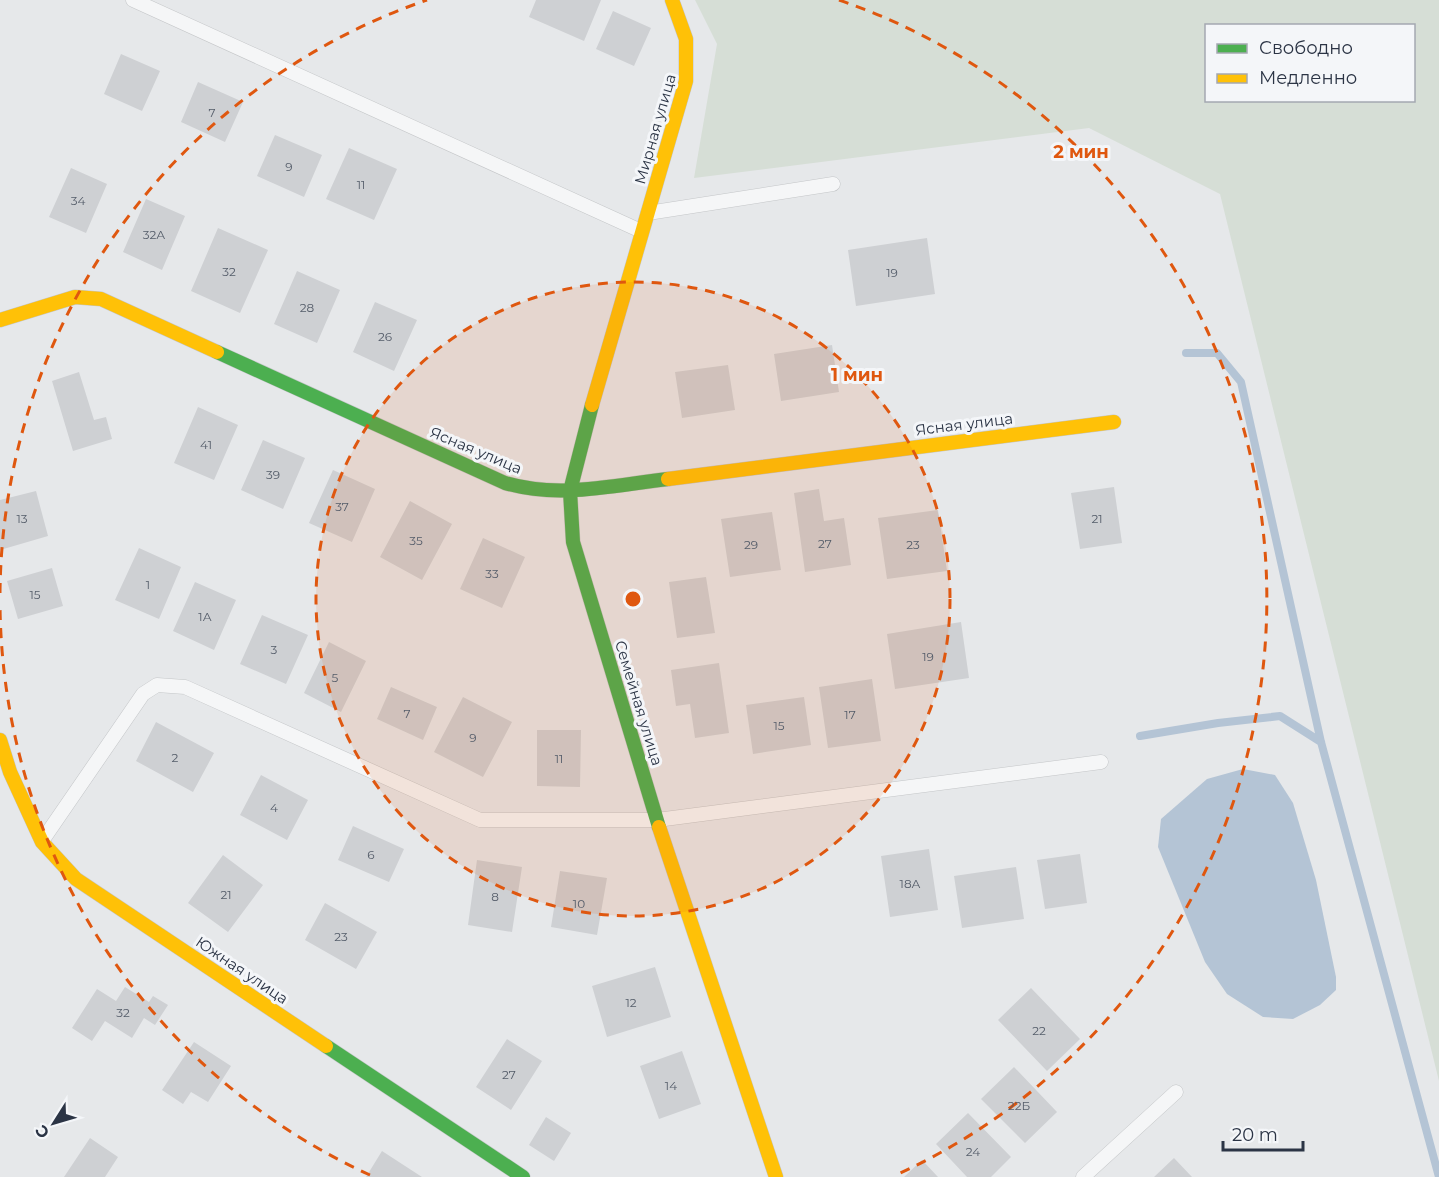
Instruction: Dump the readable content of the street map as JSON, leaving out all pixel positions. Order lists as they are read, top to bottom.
{
  "streets": {
    "street": [
      "Мирная улица",
      "Ясная улица",
      "Семейная улица",
      "Южная улица"
    ]
  },
  "crossings": [
    ["Мирная улица", "Семейная улица"],
    ["Ясная улица", "Семейная улица"]
  ],
  "house_numbers": [
    "7",
    "9",
    "11",
    "34",
    "32А",
    "32",
    "19",
    "28",
    "26",
    "41",
    "39",
    "37",
    "13",
    "21",
    "35",
    "27",
    "29",
    "23",
    "33",
    "1",
    "15",
    "1А",
    "3",
    "19",
    "5",
    "7",
    "17",
    "15",
    "9",
    "2",
    "11",
    "4",
    "6",
    "18А",
    "21",
    "8",
    "10",
    "23",
    "12",
    "32",
    "22",
    "27",
    "14",
    "22Б",
    "24"
  ],
  "legend": ["Свободно", "Медленно"],
  "scale_bar": "20 m",
  "north": "bottom left",
  "rings": ["2 мин", "1 мин"]
}
